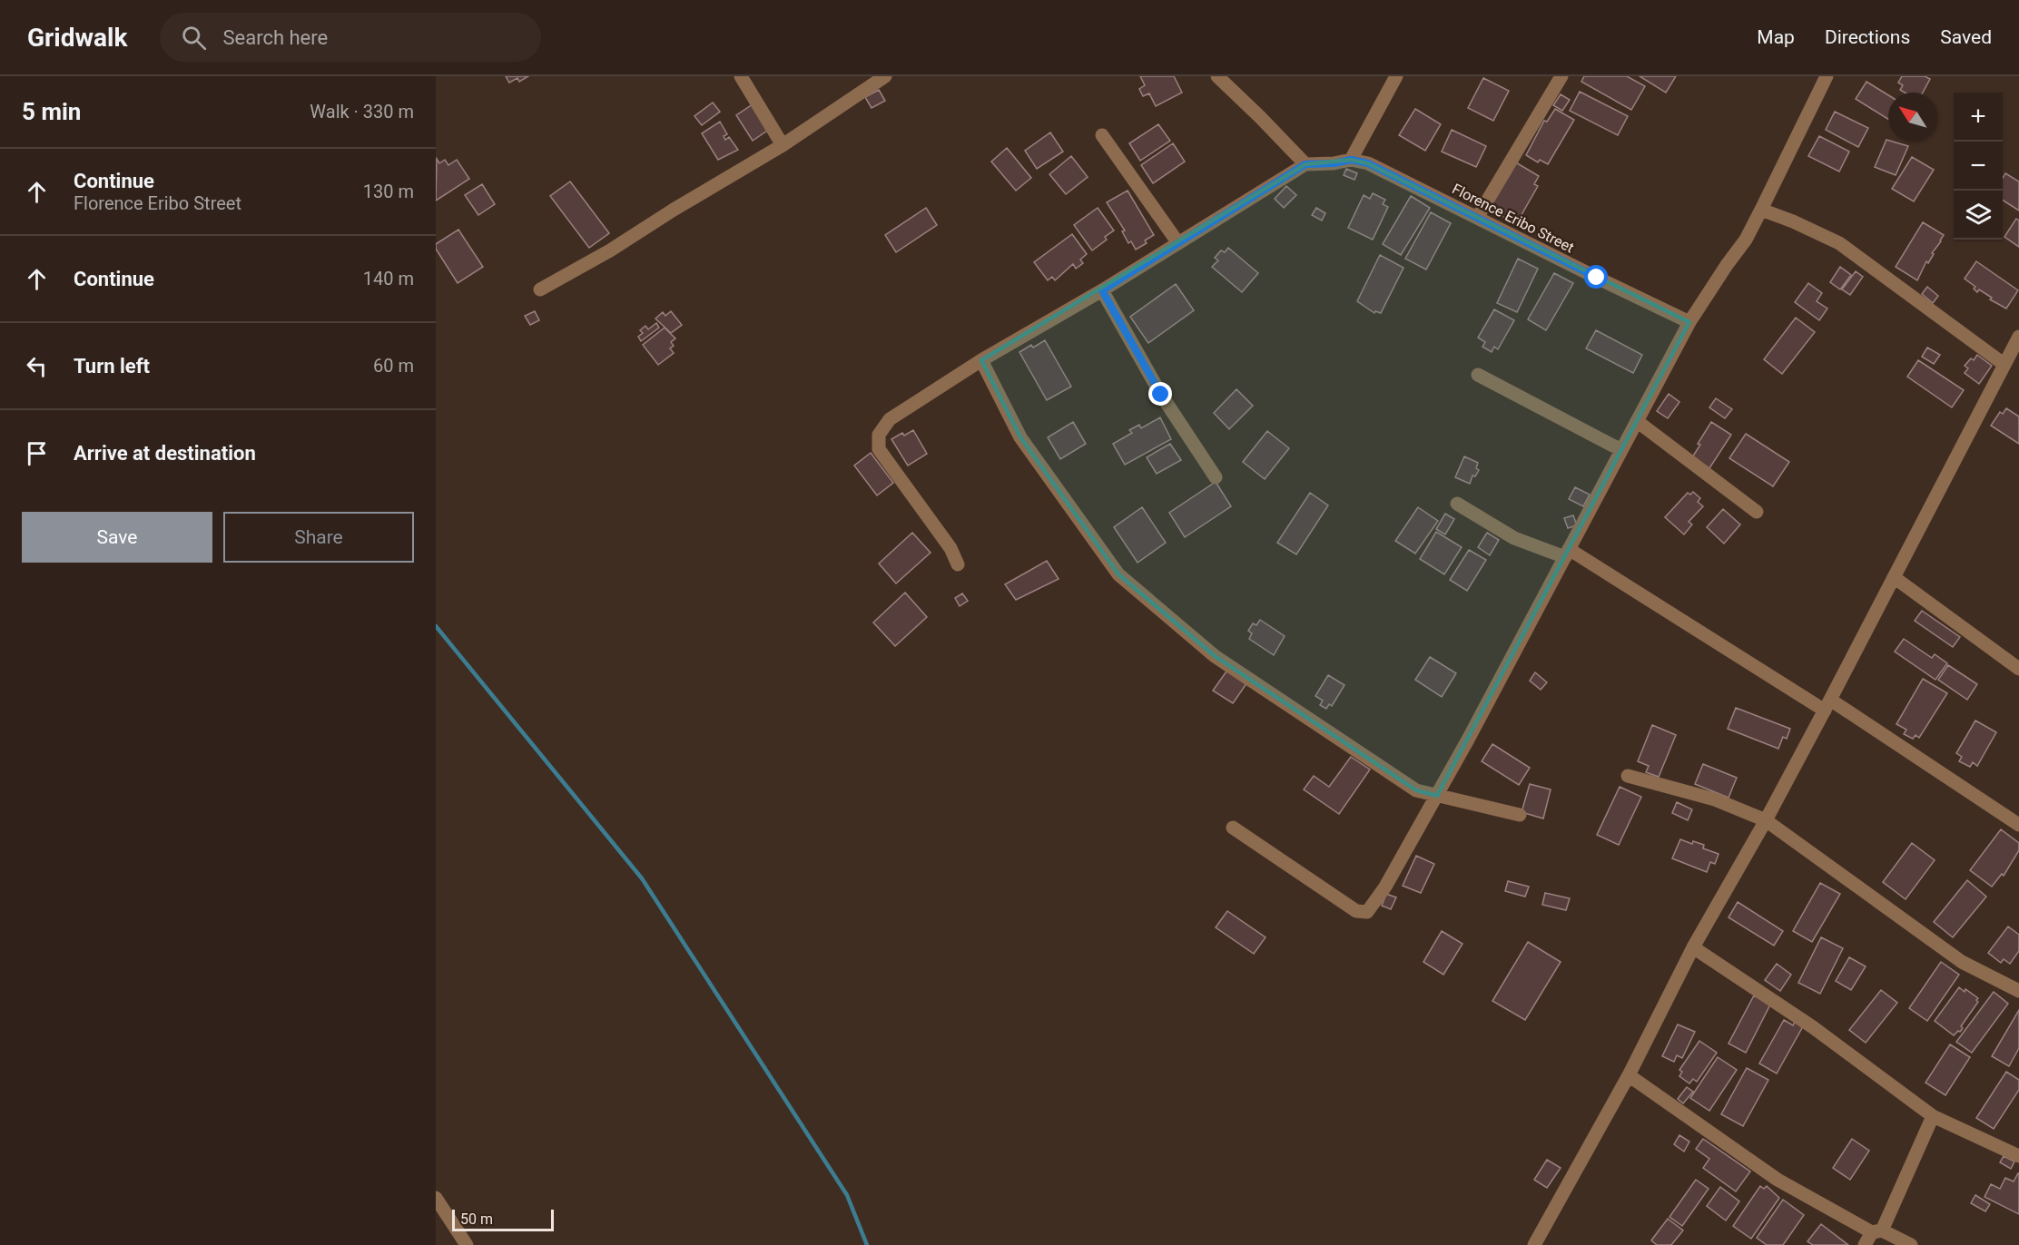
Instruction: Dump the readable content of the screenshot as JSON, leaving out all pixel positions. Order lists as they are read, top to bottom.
{
  "streets": {
    "street": ["Florence Eribo Street"]
  },
  "scale_bar": "50 m",
  "north": "top left",
  "page": {
    "header": "Gridwalk",
    "search": "Search here",
    "nav": ["Map", "Directions", "Saved"],
    "heading": ["5 min", "Walk · 330 m"],
    "map_buttons": ["+", "−"],
    "list": [
      ["Continue", "Florence Eribo Street", "130 m"],
      ["Continue", "140 m"],
      ["Turn left", "60 m"],
      "Arrive at destination"
    ],
    "buttons": ["Save", "Share"],
    "scale": "50 m"
  }
}
